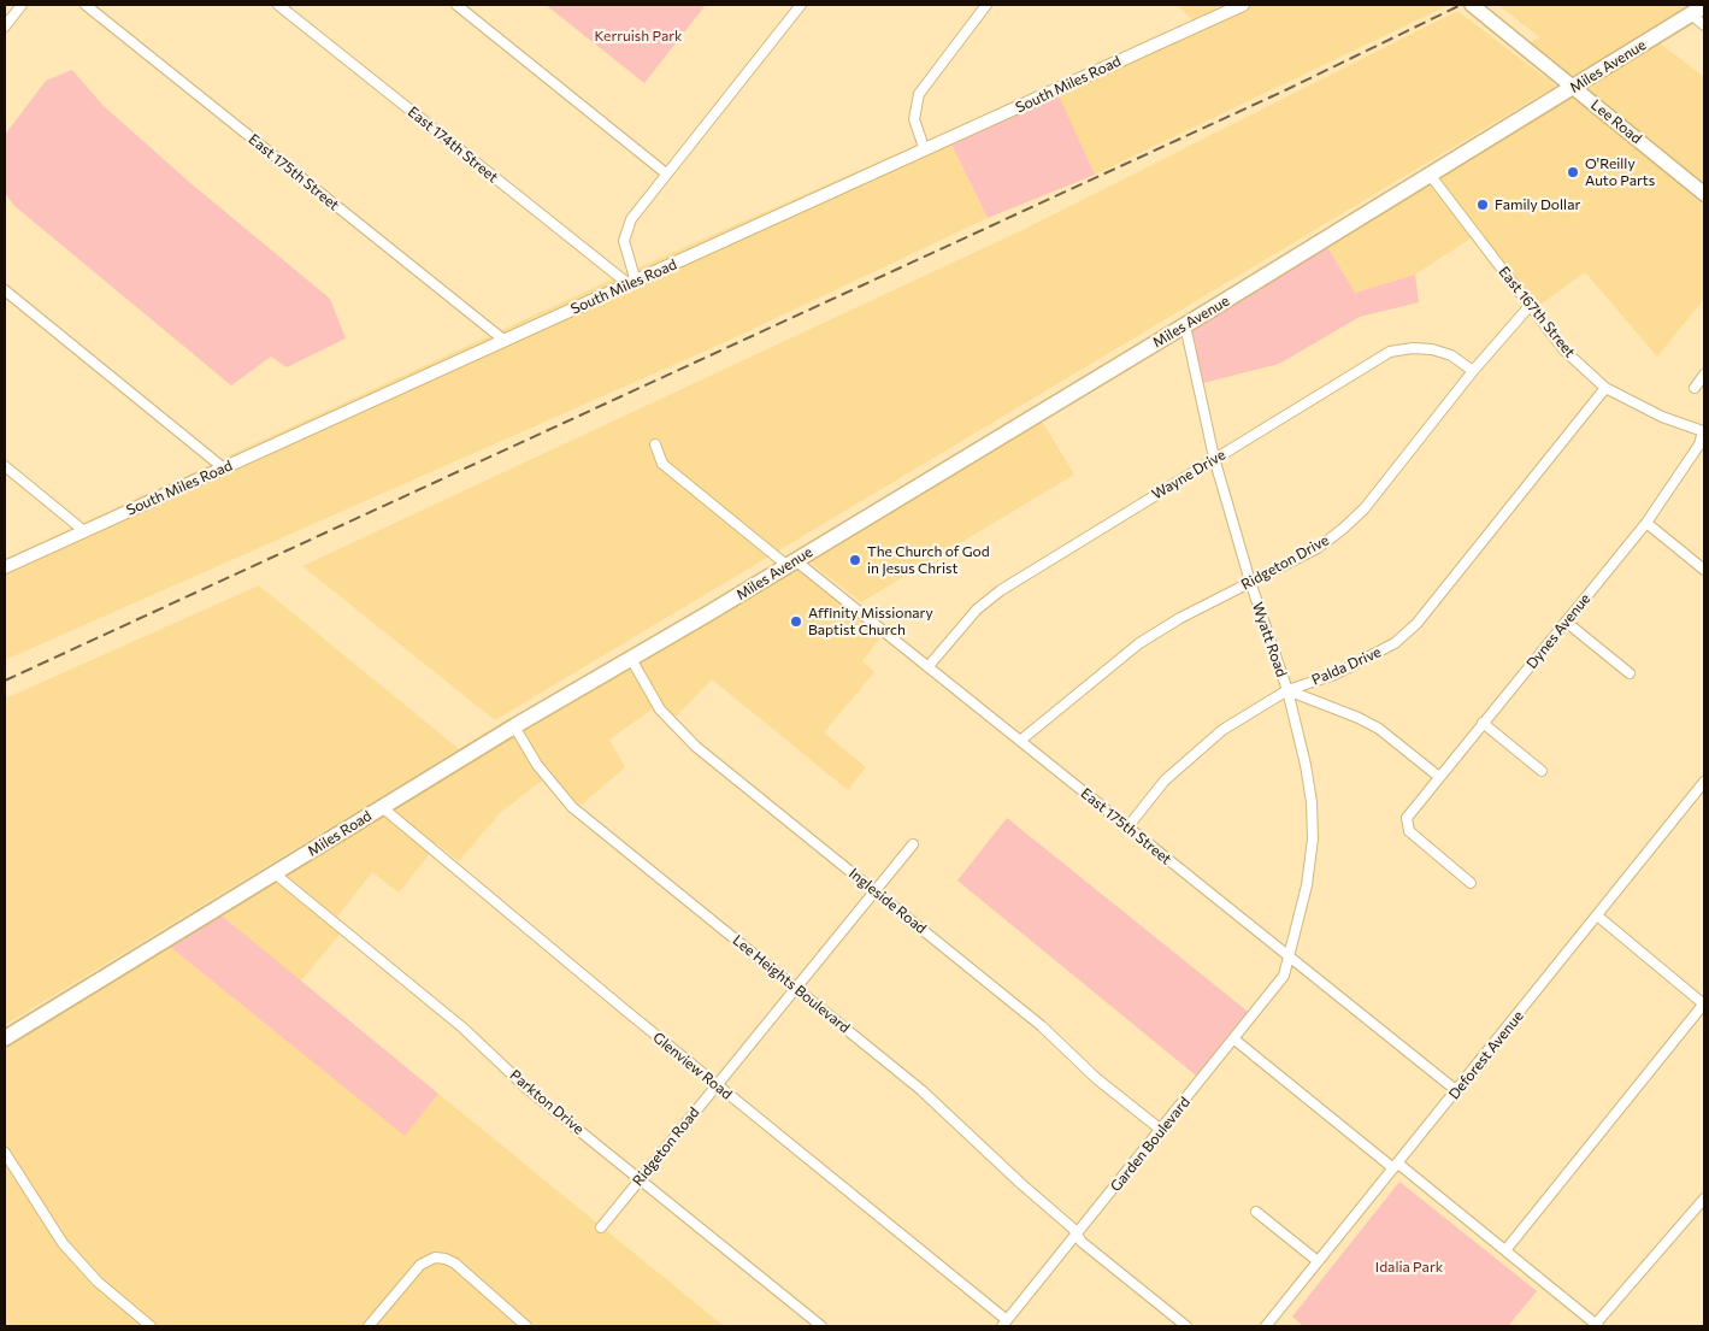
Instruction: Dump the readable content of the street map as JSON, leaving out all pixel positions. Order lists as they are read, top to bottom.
{
  "streets": {
    "main road": ["Miles Avenue", "Lee Road", "Miles Road"],
    "street": [
      "South Miles Road",
      "East 174th Street",
      "East 175th Street",
      "East 167th Street",
      "Wayne Drive",
      "Ridgeton Drive",
      "Dynes Avenue",
      "Wyatt Road",
      "Palda Drive",
      "Ingleside Road",
      "Lee Heights Boulevard",
      "Deforest Avenue",
      "Glenview Road",
      "Parkton Drive",
      "Garden Boulevard",
      "Ridgeton Road"
    ]
  },
  "crossings": [
    ["Miles Avenue", "Lee Road"],
    ["Miles Avenue", "East 175th Street"],
    ["Miles Avenue", "East 167th Street"],
    ["Miles Avenue", "Wyatt Road"],
    ["Miles Avenue", "Miles Road"],
    ["South Miles Road", "East 174th Street"],
    ["South Miles Road", "East 175th Street"],
    ["East 175th Street", "Wayne Drive"],
    ["East 175th Street", "Ridgeton Drive"],
    ["East 175th Street", "Wyatt Road"],
    ["East 175th Street", "Palda Drive"],
    ["East 175th Street", "Deforest Avenue"],
    ["East 175th Street", "Garden Boulevard"],
    ["East 167th Street", "Ridgeton Drive"],
    ["East 167th Street", "Dynes Avenue"],
    ["East 167th Street", "Palda Drive"],
    ["Wayne Drive", "Ridgeton Drive"],
    ["Wayne Drive", "Wyatt Road"],
    ["Ridgeton Drive", "Wyatt Road"],
    ["Wyatt Road", "Palda Drive"],
    ["Wyatt Road", "Garden Boulevard"],
    ["Miles Road", "Ingleside Road"],
    ["Miles Road", "Lee Heights Boulevard"],
    ["Miles Road", "Glenview Road"],
    ["Miles Road", "Parkton Drive"],
    ["Ingleside Road", "Garden Boulevard"],
    ["Ingleside Road", "Ridgeton Road"],
    ["Lee Heights Boulevard", "Garden Boulevard"],
    ["Lee Heights Boulevard", "Ridgeton Road"],
    ["Glenview Road", "Garden Boulevard"],
    ["Glenview Road", "Ridgeton Road"],
    ["Parkton Drive", "Ridgeton Road"]
  ],
  "parks": ["Kerruish Park", "Idalia Park"],
  "places": [
    "O'Reilly Auto Parts",
    "Family Dollar",
    "The Church of God in Jesus Christ",
    "Affinity Missionary Baptist Church"
  ]
}
